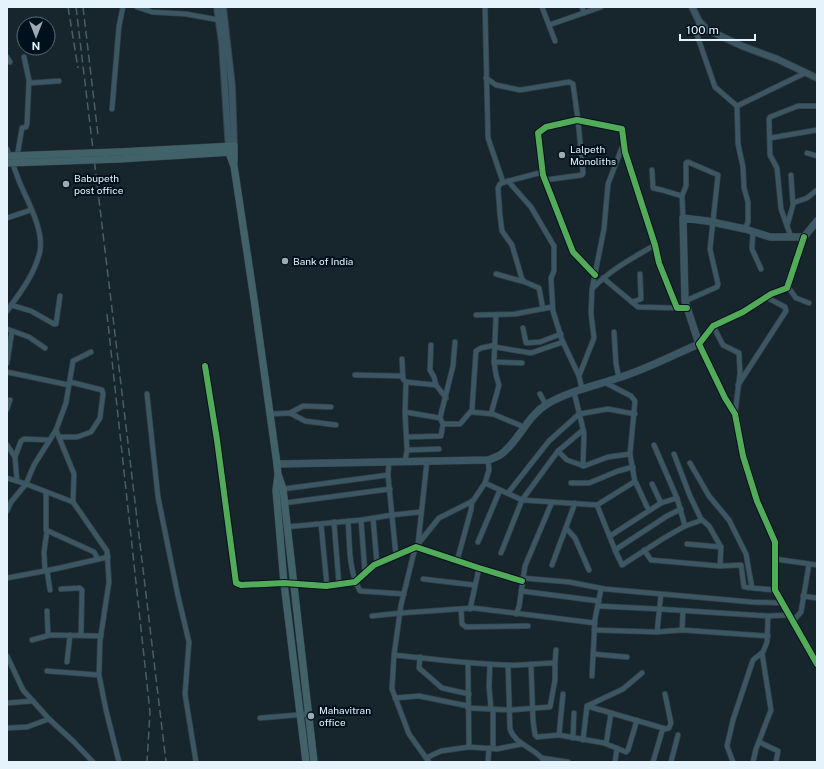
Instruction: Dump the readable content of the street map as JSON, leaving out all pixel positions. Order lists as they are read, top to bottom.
{
  "places": [
    "Lalpeth Monoliths",
    "Babupeth post office",
    "Bank of India",
    "Mahavitran office"
  ],
  "scale_bar": "100 m",
  "north": "bottom"
}
